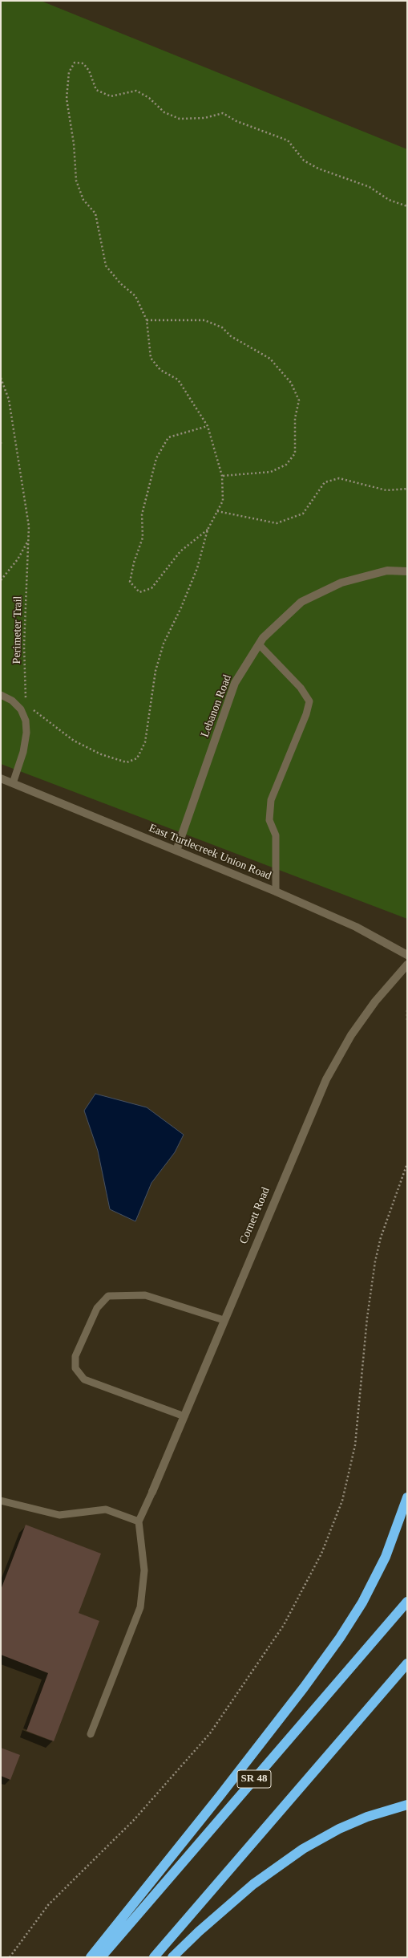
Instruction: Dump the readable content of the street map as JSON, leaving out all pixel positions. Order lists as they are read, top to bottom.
{
  "streets": {
    "highway": ["SR 48"],
    "street": ["Lebanon Road", "East Turtlecreek Union Road", "Cornett Road"],
    "path": ["Perimeter Trail"]
  },
  "crossings": [
    ["Lebanon Road", "East Turtlecreek Union Road"]
  ]
}
